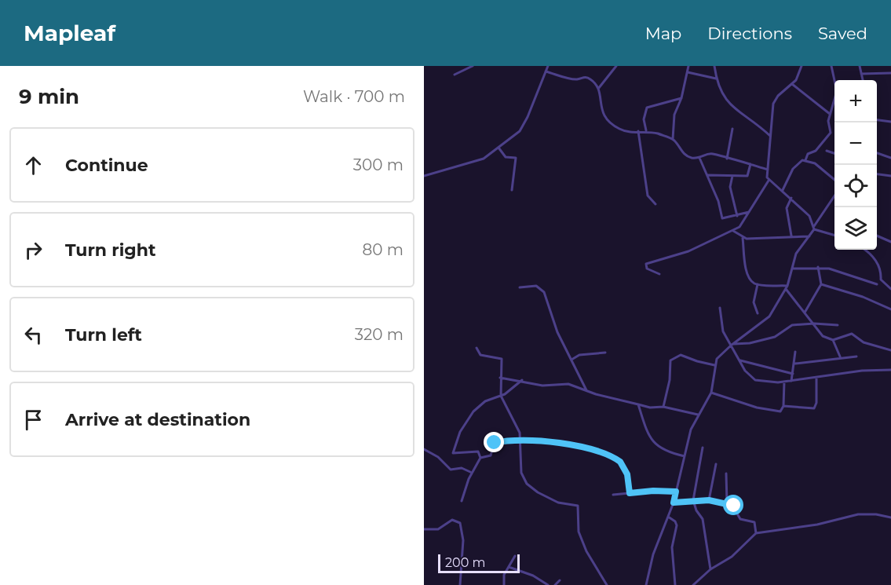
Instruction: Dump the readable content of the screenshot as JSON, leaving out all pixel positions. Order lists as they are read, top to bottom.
{
  "scale_bar": "200 m",
  "page": {
    "header": "Mapleaf",
    "nav": ["Map", "Directions", "Saved"],
    "heading": ["9 min", "Walk · 700 m"],
    "map_buttons": ["+", "−"],
    "list": [
      ["Continue", "300 m"],
      ["Turn right", "80 m"],
      ["Turn left", "320 m"],
      "Arrive at destination"
    ],
    "scale": "200 m"
  }
}
